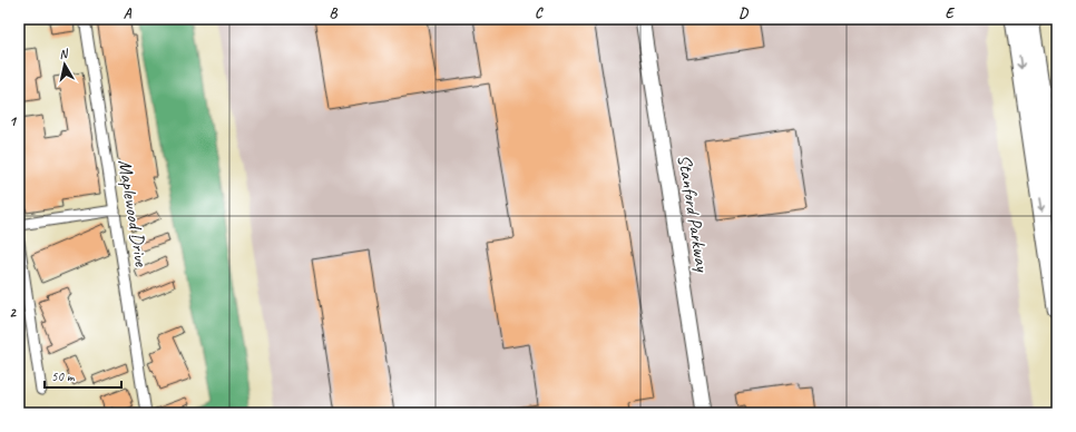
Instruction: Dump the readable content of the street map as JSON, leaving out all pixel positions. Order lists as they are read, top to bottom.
{
  "streets": {
    "street": ["Maplewood Drive", "Stanford Parkway"]
  },
  "scale_bar": "50 m",
  "north": "top",
  "grid": {
    "columns": [
      "A",
      "B",
      "C",
      "D",
      "E"
    ],
    "rows": ["1", "2"]
  }
}
